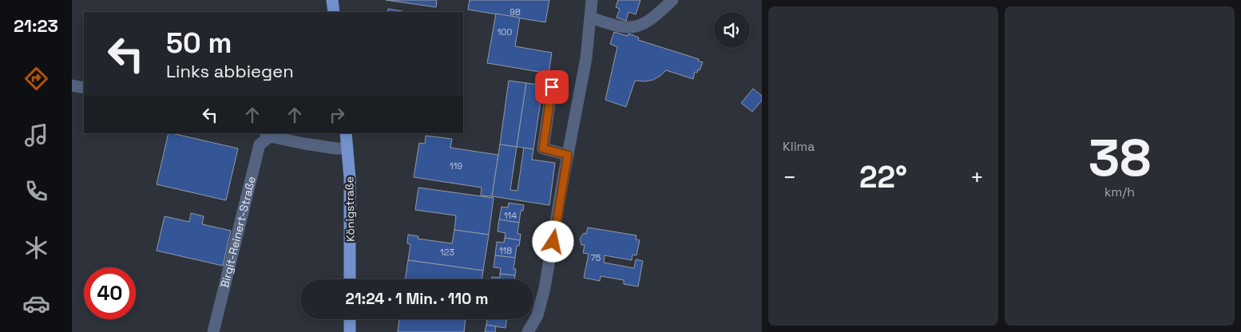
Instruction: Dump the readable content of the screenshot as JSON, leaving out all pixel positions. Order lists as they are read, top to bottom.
{
  "streets": {
    "main road": ["Königstraße"],
    "street": ["Birgit-Reinert-Straße"]
  },
  "crossings": [
    ["Königstraße", "Birgit-Reinert-Straße"]
  ],
  "house_numbers": [
    "98",
    "100",
    "119",
    "114",
    "118",
    "123",
    "75"
  ],
  "page": {
    "tabs": "21:23",
    "tile": [
      "Klima",
      ["38", "km/h"]
    ],
    "turn": ["50 m", "Links abbiegen"],
    "heat": ["−", "22°", "+"],
    "limit": "40",
    "trip": "21:24 · 1 Min. · 110 m"
  }
}
